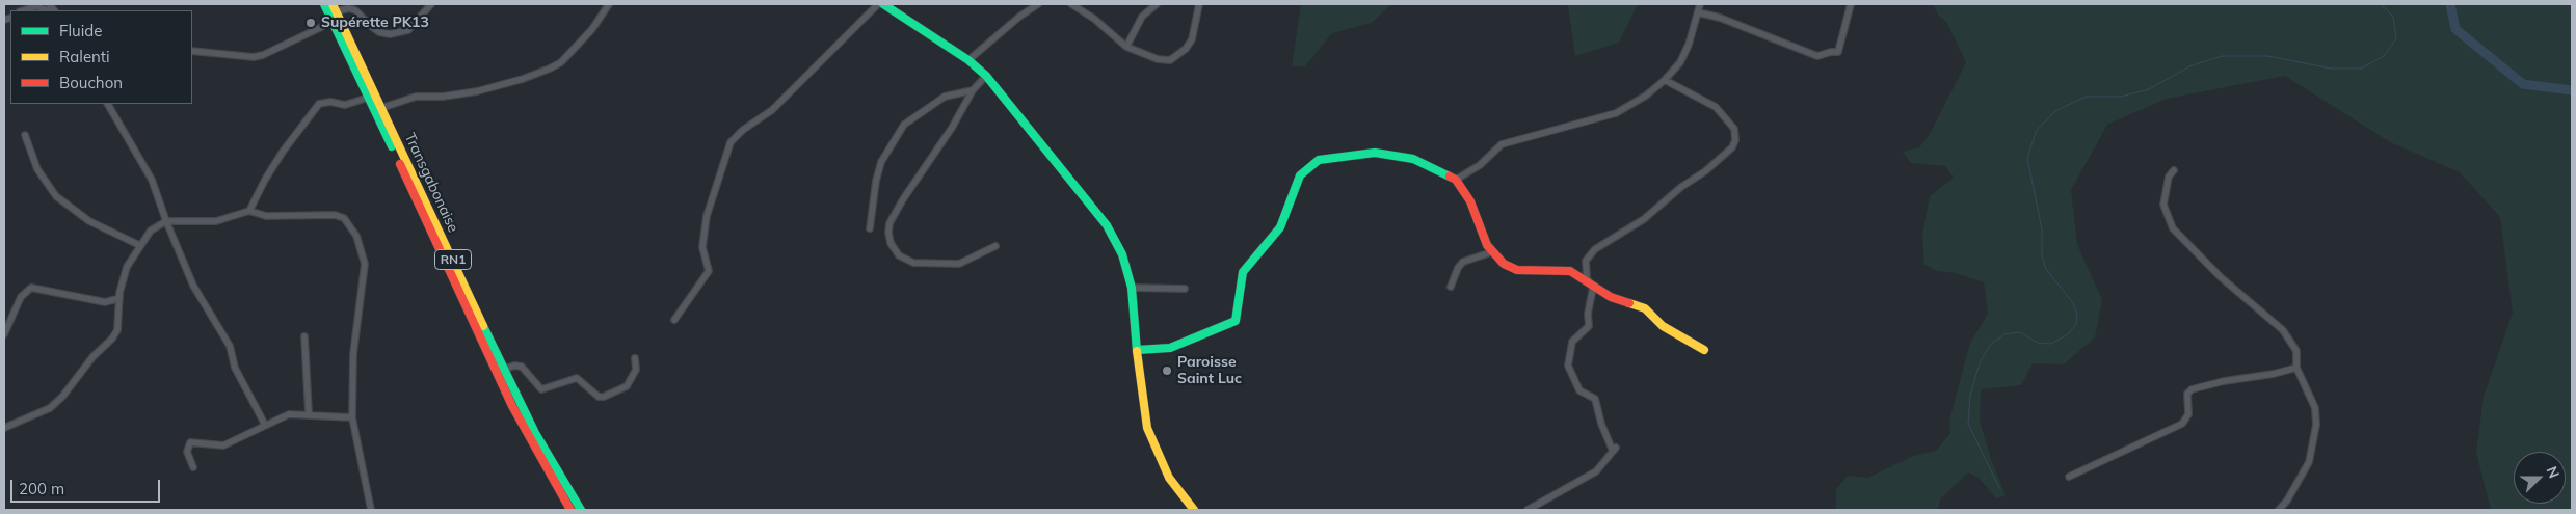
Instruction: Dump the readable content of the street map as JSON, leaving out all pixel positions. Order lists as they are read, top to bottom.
{
  "streets": {
    "main road": ["Transgabonaise", "RN1"]
  },
  "places": ["Supérette PK13", "Paroisse Saint Luc"],
  "legend": ["Fluide", "Ralenti", "Bouchon"],
  "scale_bar": "200 m",
  "north": "right"
}
